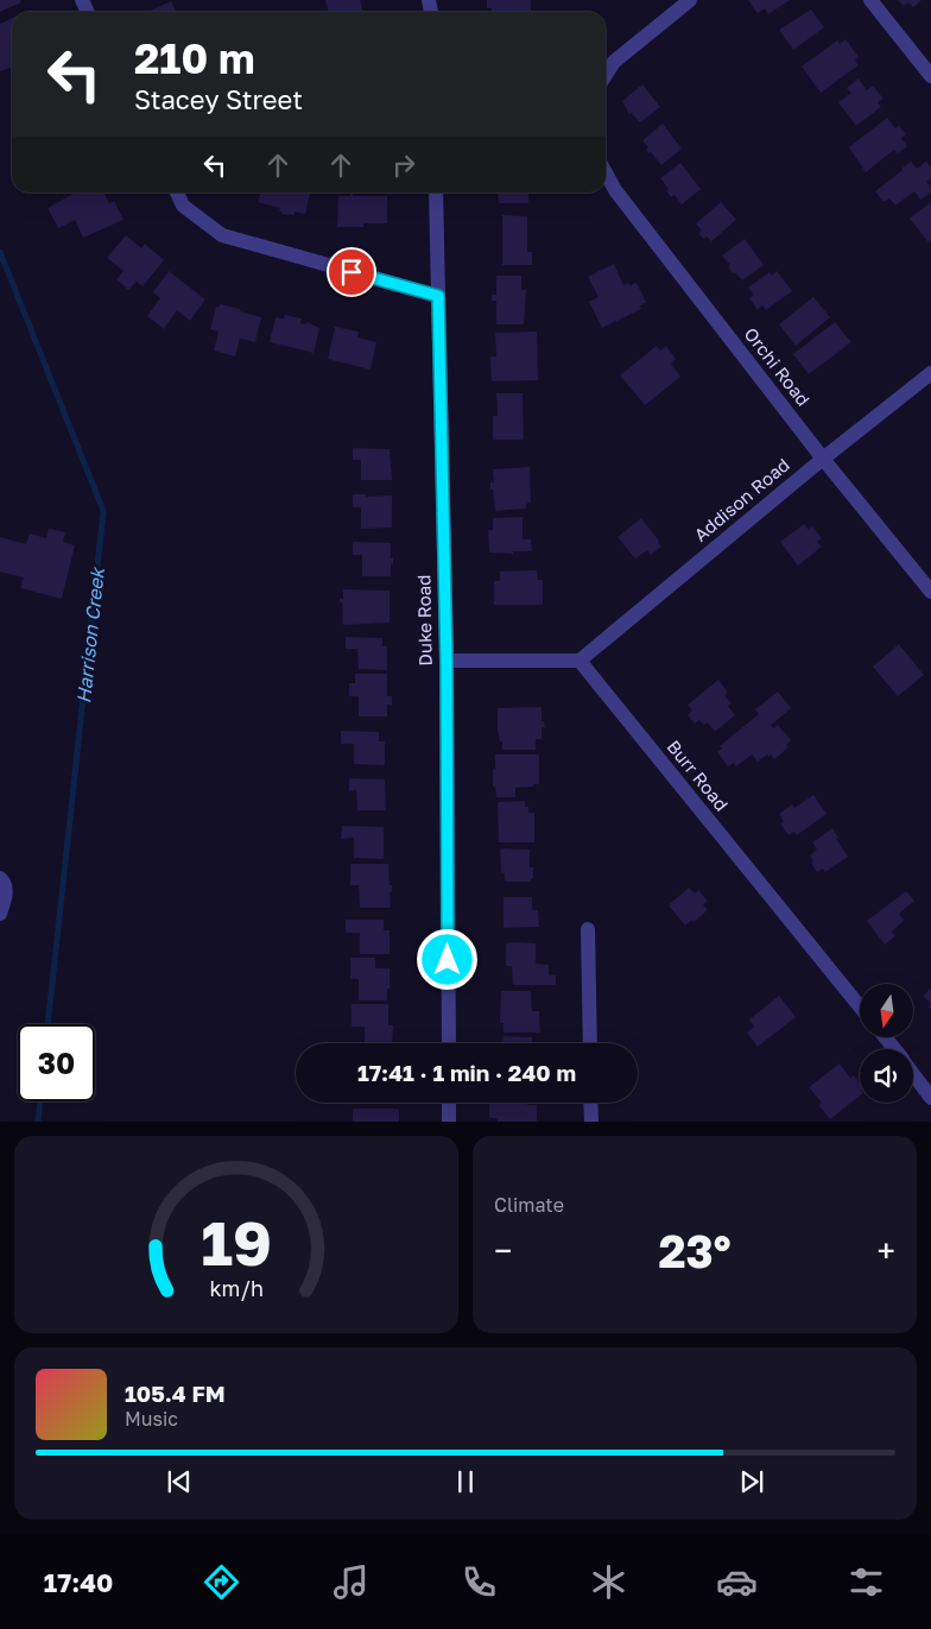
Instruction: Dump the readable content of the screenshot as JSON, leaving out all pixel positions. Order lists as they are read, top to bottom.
{
  "streets": {
    "street": [
      "Orchi Road",
      "Addison Road",
      "Duke Road",
      "Burr Road"
    ]
  },
  "crossings": [
    ["Orchi Road", "Addison Road"],
    ["Addison Road", "Burr Road"]
  ],
  "water": ["Harrison Creek"],
  "north": "bottom",
  "page": {
    "turn": ["210 m", "Stacey Street"],
    "limit": "30",
    "trip": "17:41 · 1 min · 240 m",
    "tile": "Climate",
    "heat": ["−", "23°", "+"],
    "song": ["105.4 FM", "Music"],
    "tabs": "17:40",
    "gauge": ["19", "km/h"]
  }
}
